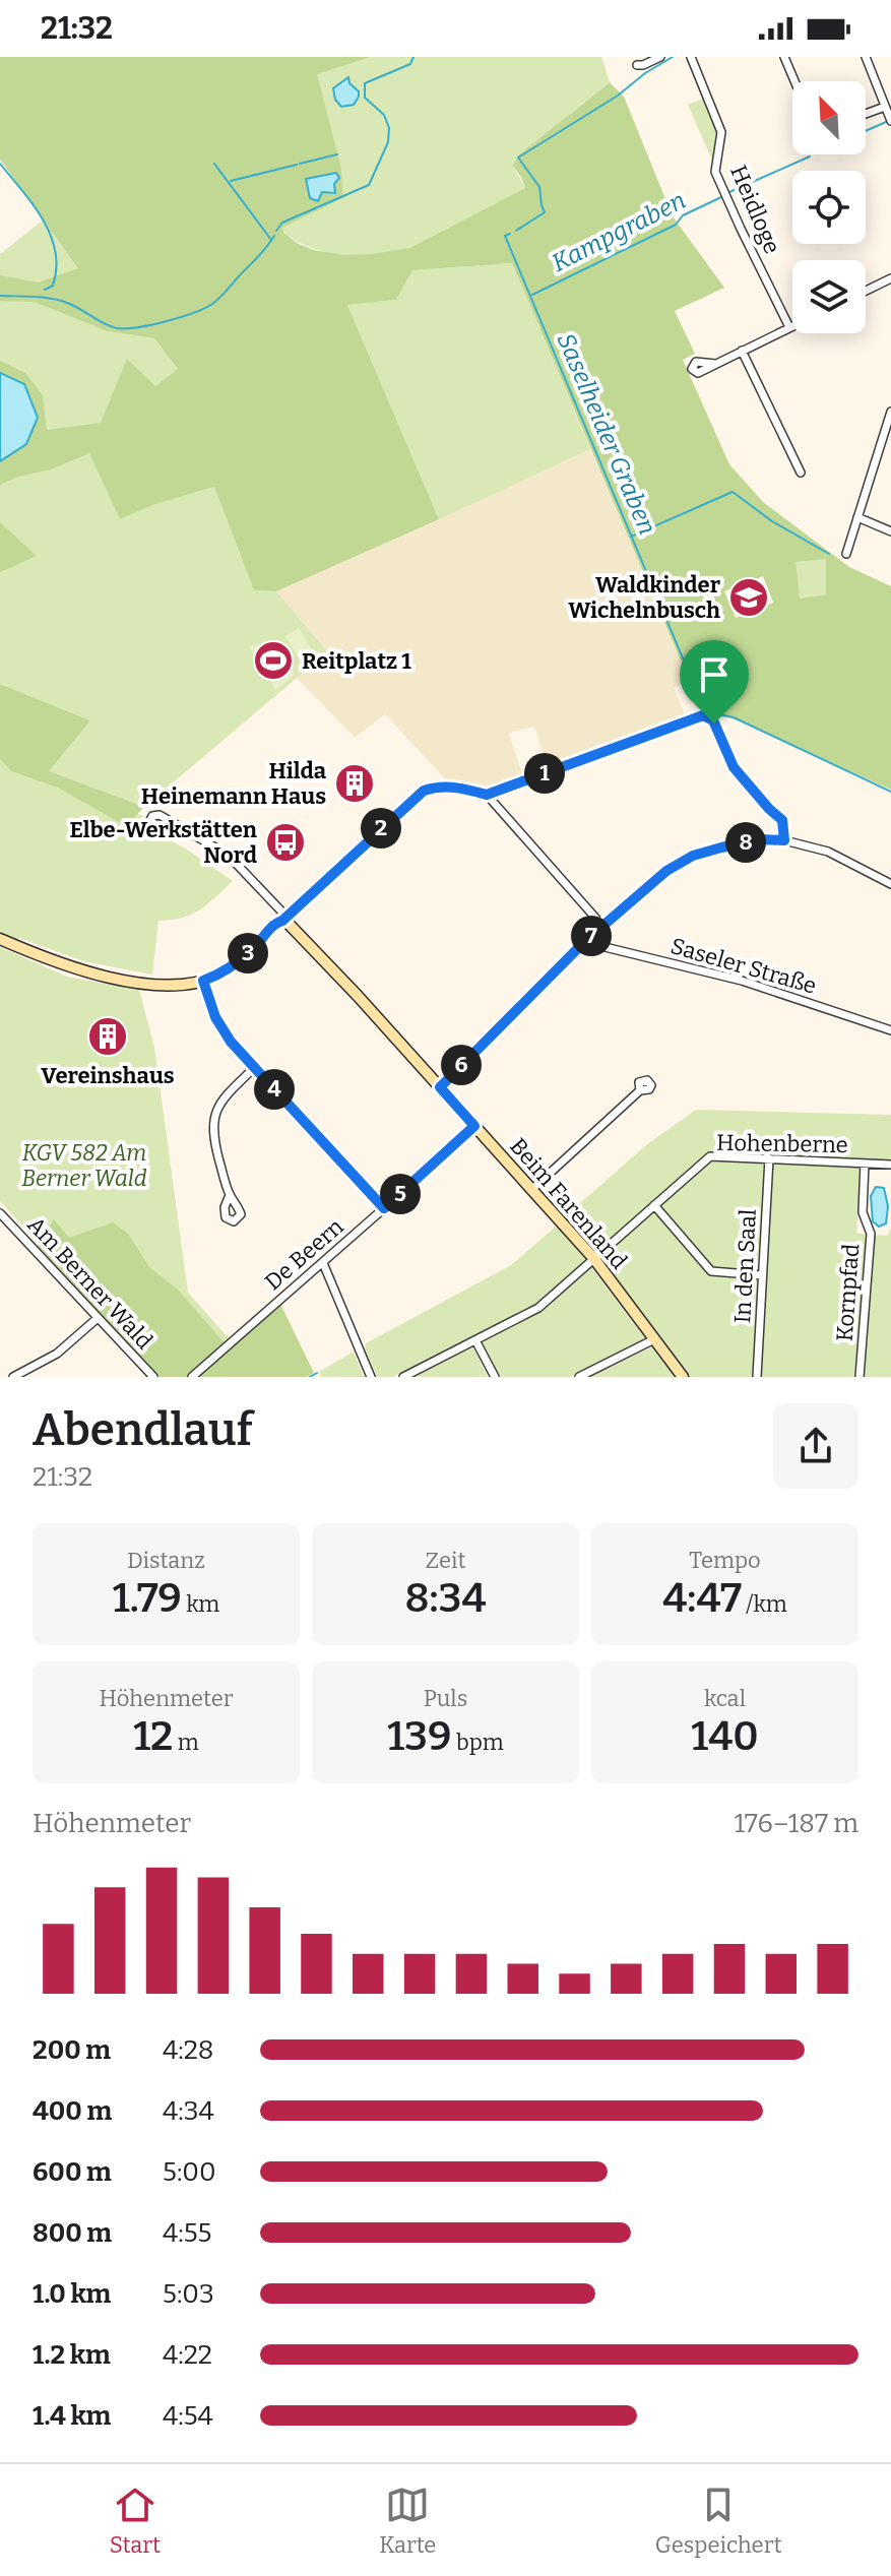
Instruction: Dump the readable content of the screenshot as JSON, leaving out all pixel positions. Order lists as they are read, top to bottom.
{
  "streets": {
    "street": [
      "Heidloge",
      "Saseler Straße",
      "Hohenberne",
      "Beim Farenland",
      "De Beern",
      "In den Saal",
      "Am Berner Wald",
      "Kornpfad"
    ]
  },
  "crossings": [
    ["Hohenberne", "Beim Farenland"],
    ["Hohenberne", "In den Saal"],
    ["Hohenberne", "Kornpfad"],
    ["Beim Farenland", "De Beern"]
  ],
  "water": ["Kampgraben", "Saselheider Graben"],
  "parks": ["KGV 582 Am Berner Wald"],
  "places": {
    "school or university": ["Waldkinder Wichelnbusch"],
    "sports": ["Reitplatz 1"],
    "building": ["Hilda Heinemann Haus", "Vereinshaus"],
    "bus stop": ["Elbe-Werkstätten Nord"]
  },
  "north": "top left",
  "page": {
    "status": "21:32",
    "pins": [
      "1",
      "2",
      "8",
      "7",
      "3",
      "6",
      "4",
      "5"
    ],
    "heading": ["Abendlauf", "21:32"],
    "stats": [
      ["Distanz", "1.79 km"],
      ["Zeit", "8:34"],
      ["Tempo", "4:47 /km"],
      ["Höhenmeter", "12 m"],
      ["Puls", "139 bpm"],
      ["kcal", "140"]
    ],
    "chart": ["Höhenmeter", "176–187 m"],
    "list": [
      {
        "name": "200 m",
        "note": "4:28"
      },
      {
        "name": "400 m",
        "note": "4:34"
      },
      {
        "name": "600 m",
        "note": "5:00"
      },
      {
        "name": "800 m",
        "note": "4:55"
      },
      {
        "name": "1.0 km",
        "note": "5:03"
      },
      {
        "name": "1.2 km",
        "note": "4:22"
      },
      {
        "name": "1.4 km",
        "note": "4:54"
      }
    ],
    "tabs": ["Start", "Karte", "Gespeichert"]
  }
}
